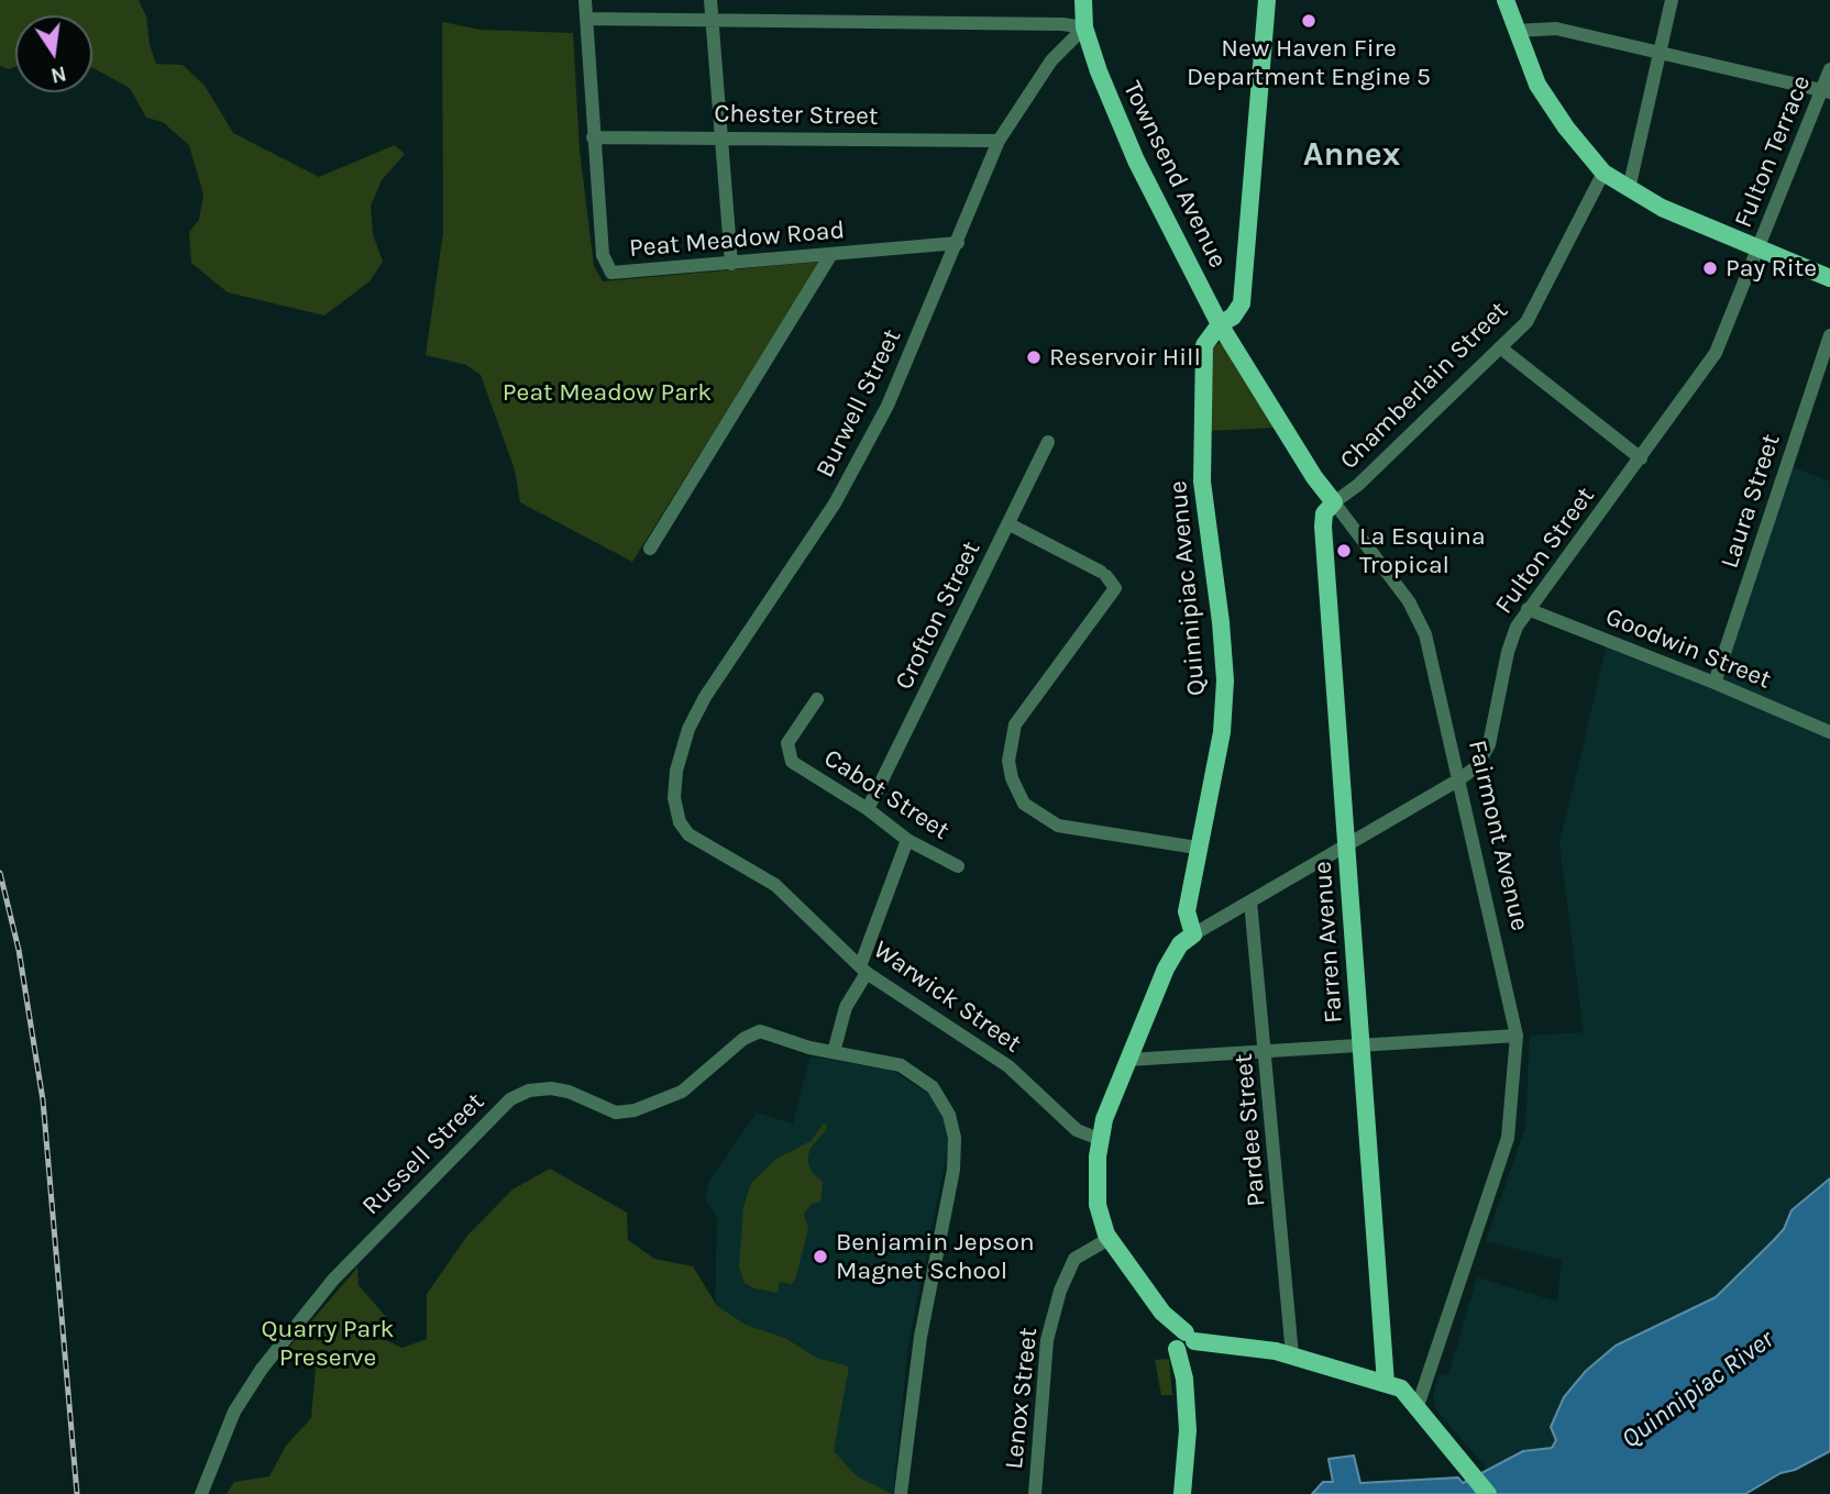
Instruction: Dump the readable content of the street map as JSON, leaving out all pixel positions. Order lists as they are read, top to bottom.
{
  "streets": {
    "main road": [
      "Townsend Avenue",
      "Quinnipiac Avenue",
      "Fairmont Avenue",
      "Farren Avenue"
    ],
    "street": [
      "Chester Street",
      "Fulton Terrace",
      "Peat Meadow Road",
      "Chamberlain Street",
      "Burwell Street",
      "Laura Street",
      "Fulton Street",
      "Crofton Street",
      "Goodwin Street",
      "Cabot Street",
      "Warwick Street",
      "Pardee Street",
      "Russell Street",
      "Lenox Street"
    ]
  },
  "crossings": [
    ["Chester Street", "Peat Meadow Road"],
    ["Chester Street", "Burwell Street"],
    ["Fulton Terrace", "Fulton Street"],
    ["Townsend Avenue", "Burwell Street"],
    ["Townsend Avenue", "Quinnipiac Avenue"],
    ["Townsend Avenue", "Fairmont Avenue"],
    ["Peat Meadow Road", "Burwell Street"],
    ["Chamberlain Street", "Fairmont Avenue"],
    ["Chamberlain Street", "Farren Avenue"],
    ["Burwell Street", "Warwick Street"],
    ["Laura Street", "Goodwin Street"],
    ["Fulton Street", "Quinnipiac Avenue"],
    ["Fulton Street", "Goodwin Street"],
    ["Fulton Street", "Fairmont Avenue"],
    ["Fulton Street", "Farren Avenue"],
    ["Fulton Street", "Pardee Street"],
    ["Quinnipiac Avenue", "Fairmont Avenue"],
    ["Crofton Street", "Cabot Street"],
    ["Fairmont Avenue", "Farren Avenue"]
  ],
  "districts": ["Annex"],
  "water": ["Quinnipiac River"],
  "parks": ["Peat Meadow Park", "Quarry Park Preserve"],
  "places": [
    "New Haven Fire Department Engine 5",
    "Pay Rite",
    "Reservoir Hill",
    "La Esquina Tropical",
    "Benjamin Jepson Magnet School"
  ],
  "north": "bottom"
}
